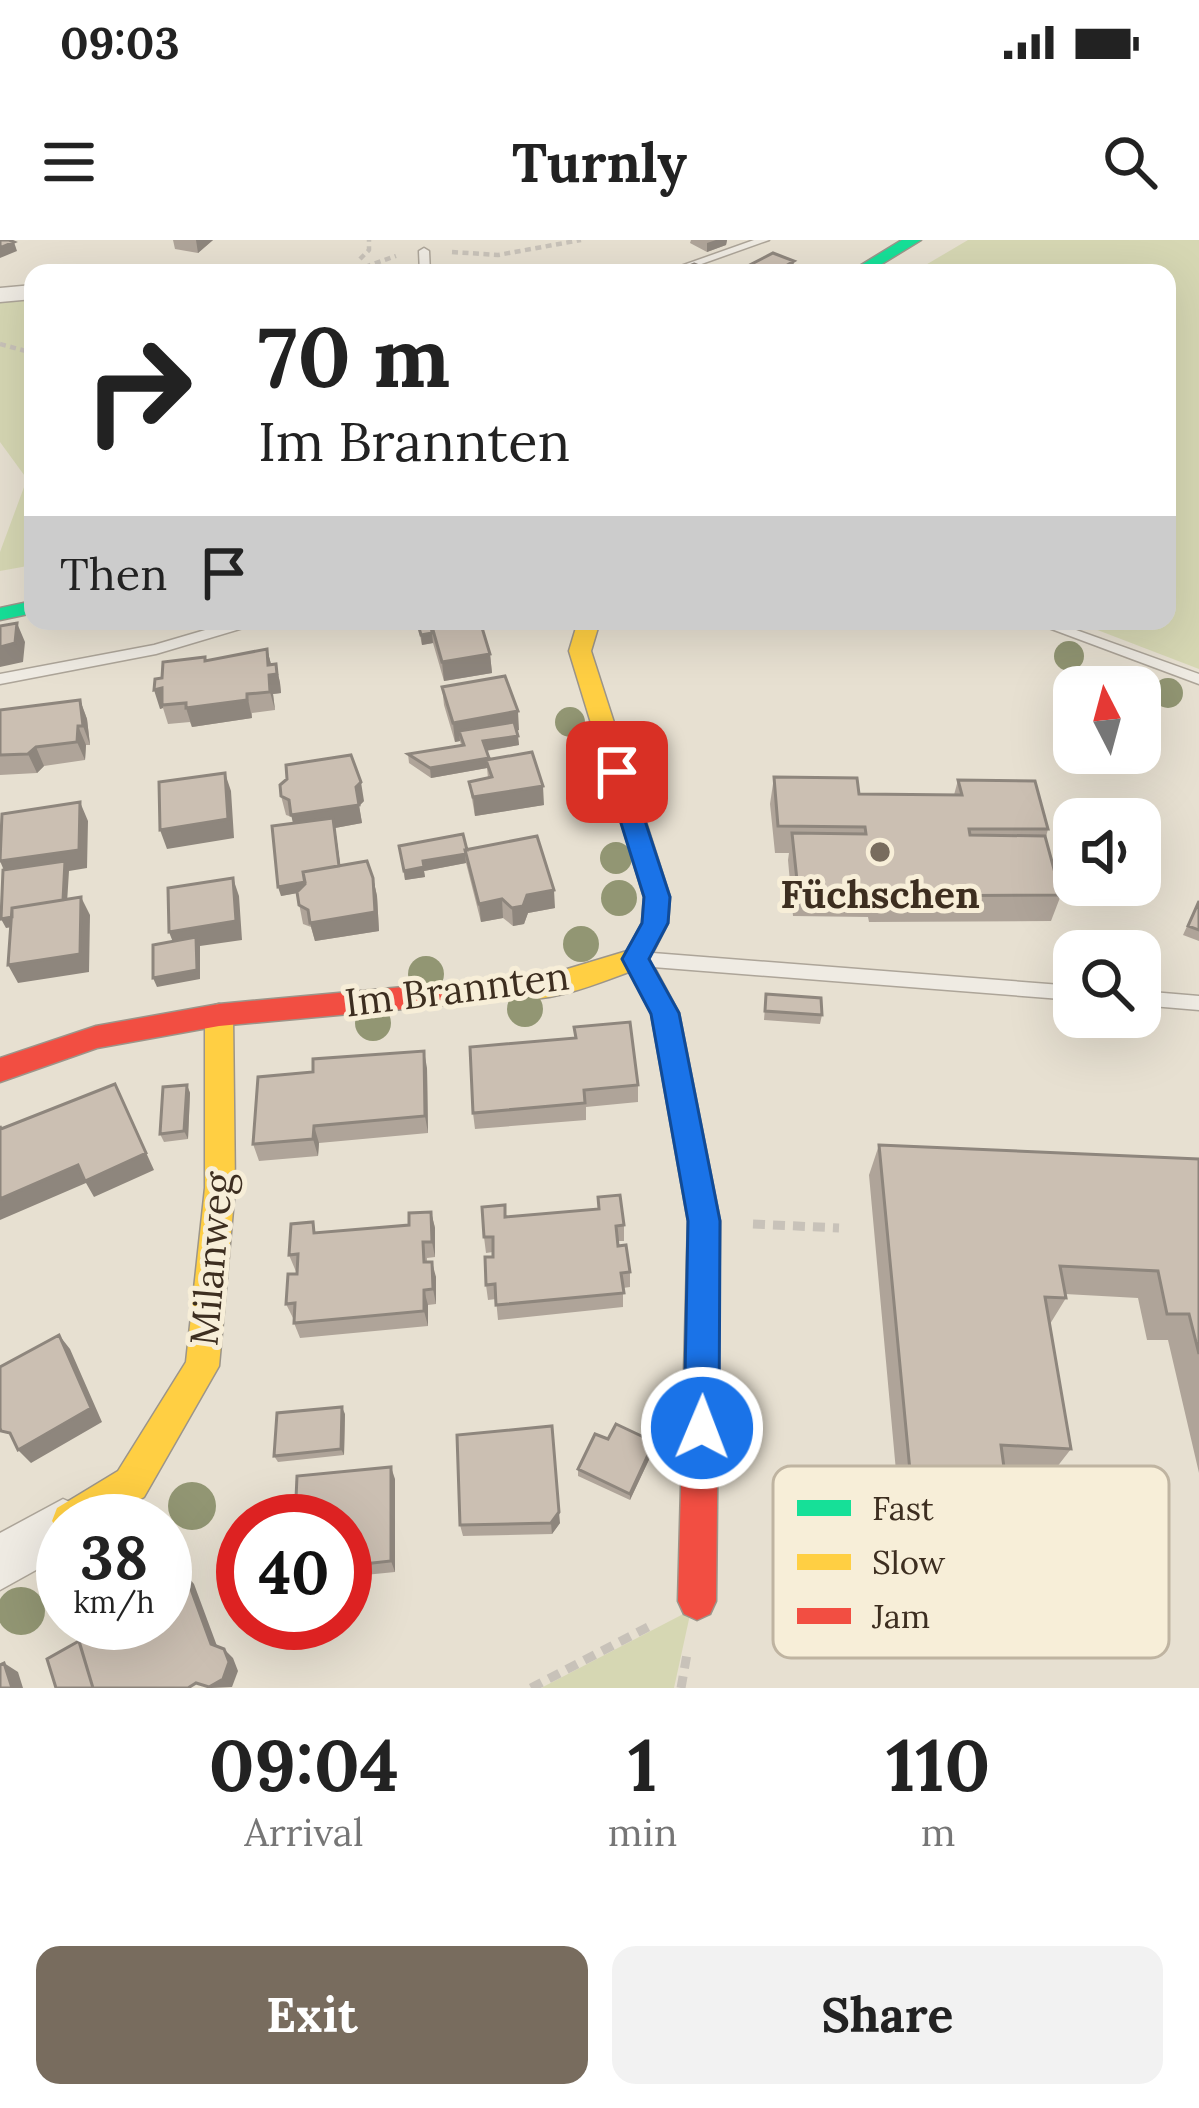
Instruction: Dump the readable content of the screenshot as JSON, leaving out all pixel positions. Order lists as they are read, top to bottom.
{
  "streets": {
    "street": ["Im Brannten", "Milanweg"]
  },
  "crossings": [
    ["Im Brannten", "Milanweg"]
  ],
  "places": ["Füchschen"],
  "legend": ["Fast", "Slow", "Jam"],
  "north": "top",
  "page": {
    "status": "09:03",
    "header": "Turnly",
    "turn": ["70 m", "Im Brannten"],
    "then": "Then",
    "speed": "38 km/h",
    "limit": "40",
    "eta": [
      "09:04",
      "Arrival",
      "1",
      "min",
      "110",
      "m"
    ],
    "buttons": ["Exit", "Share"]
  }
}
